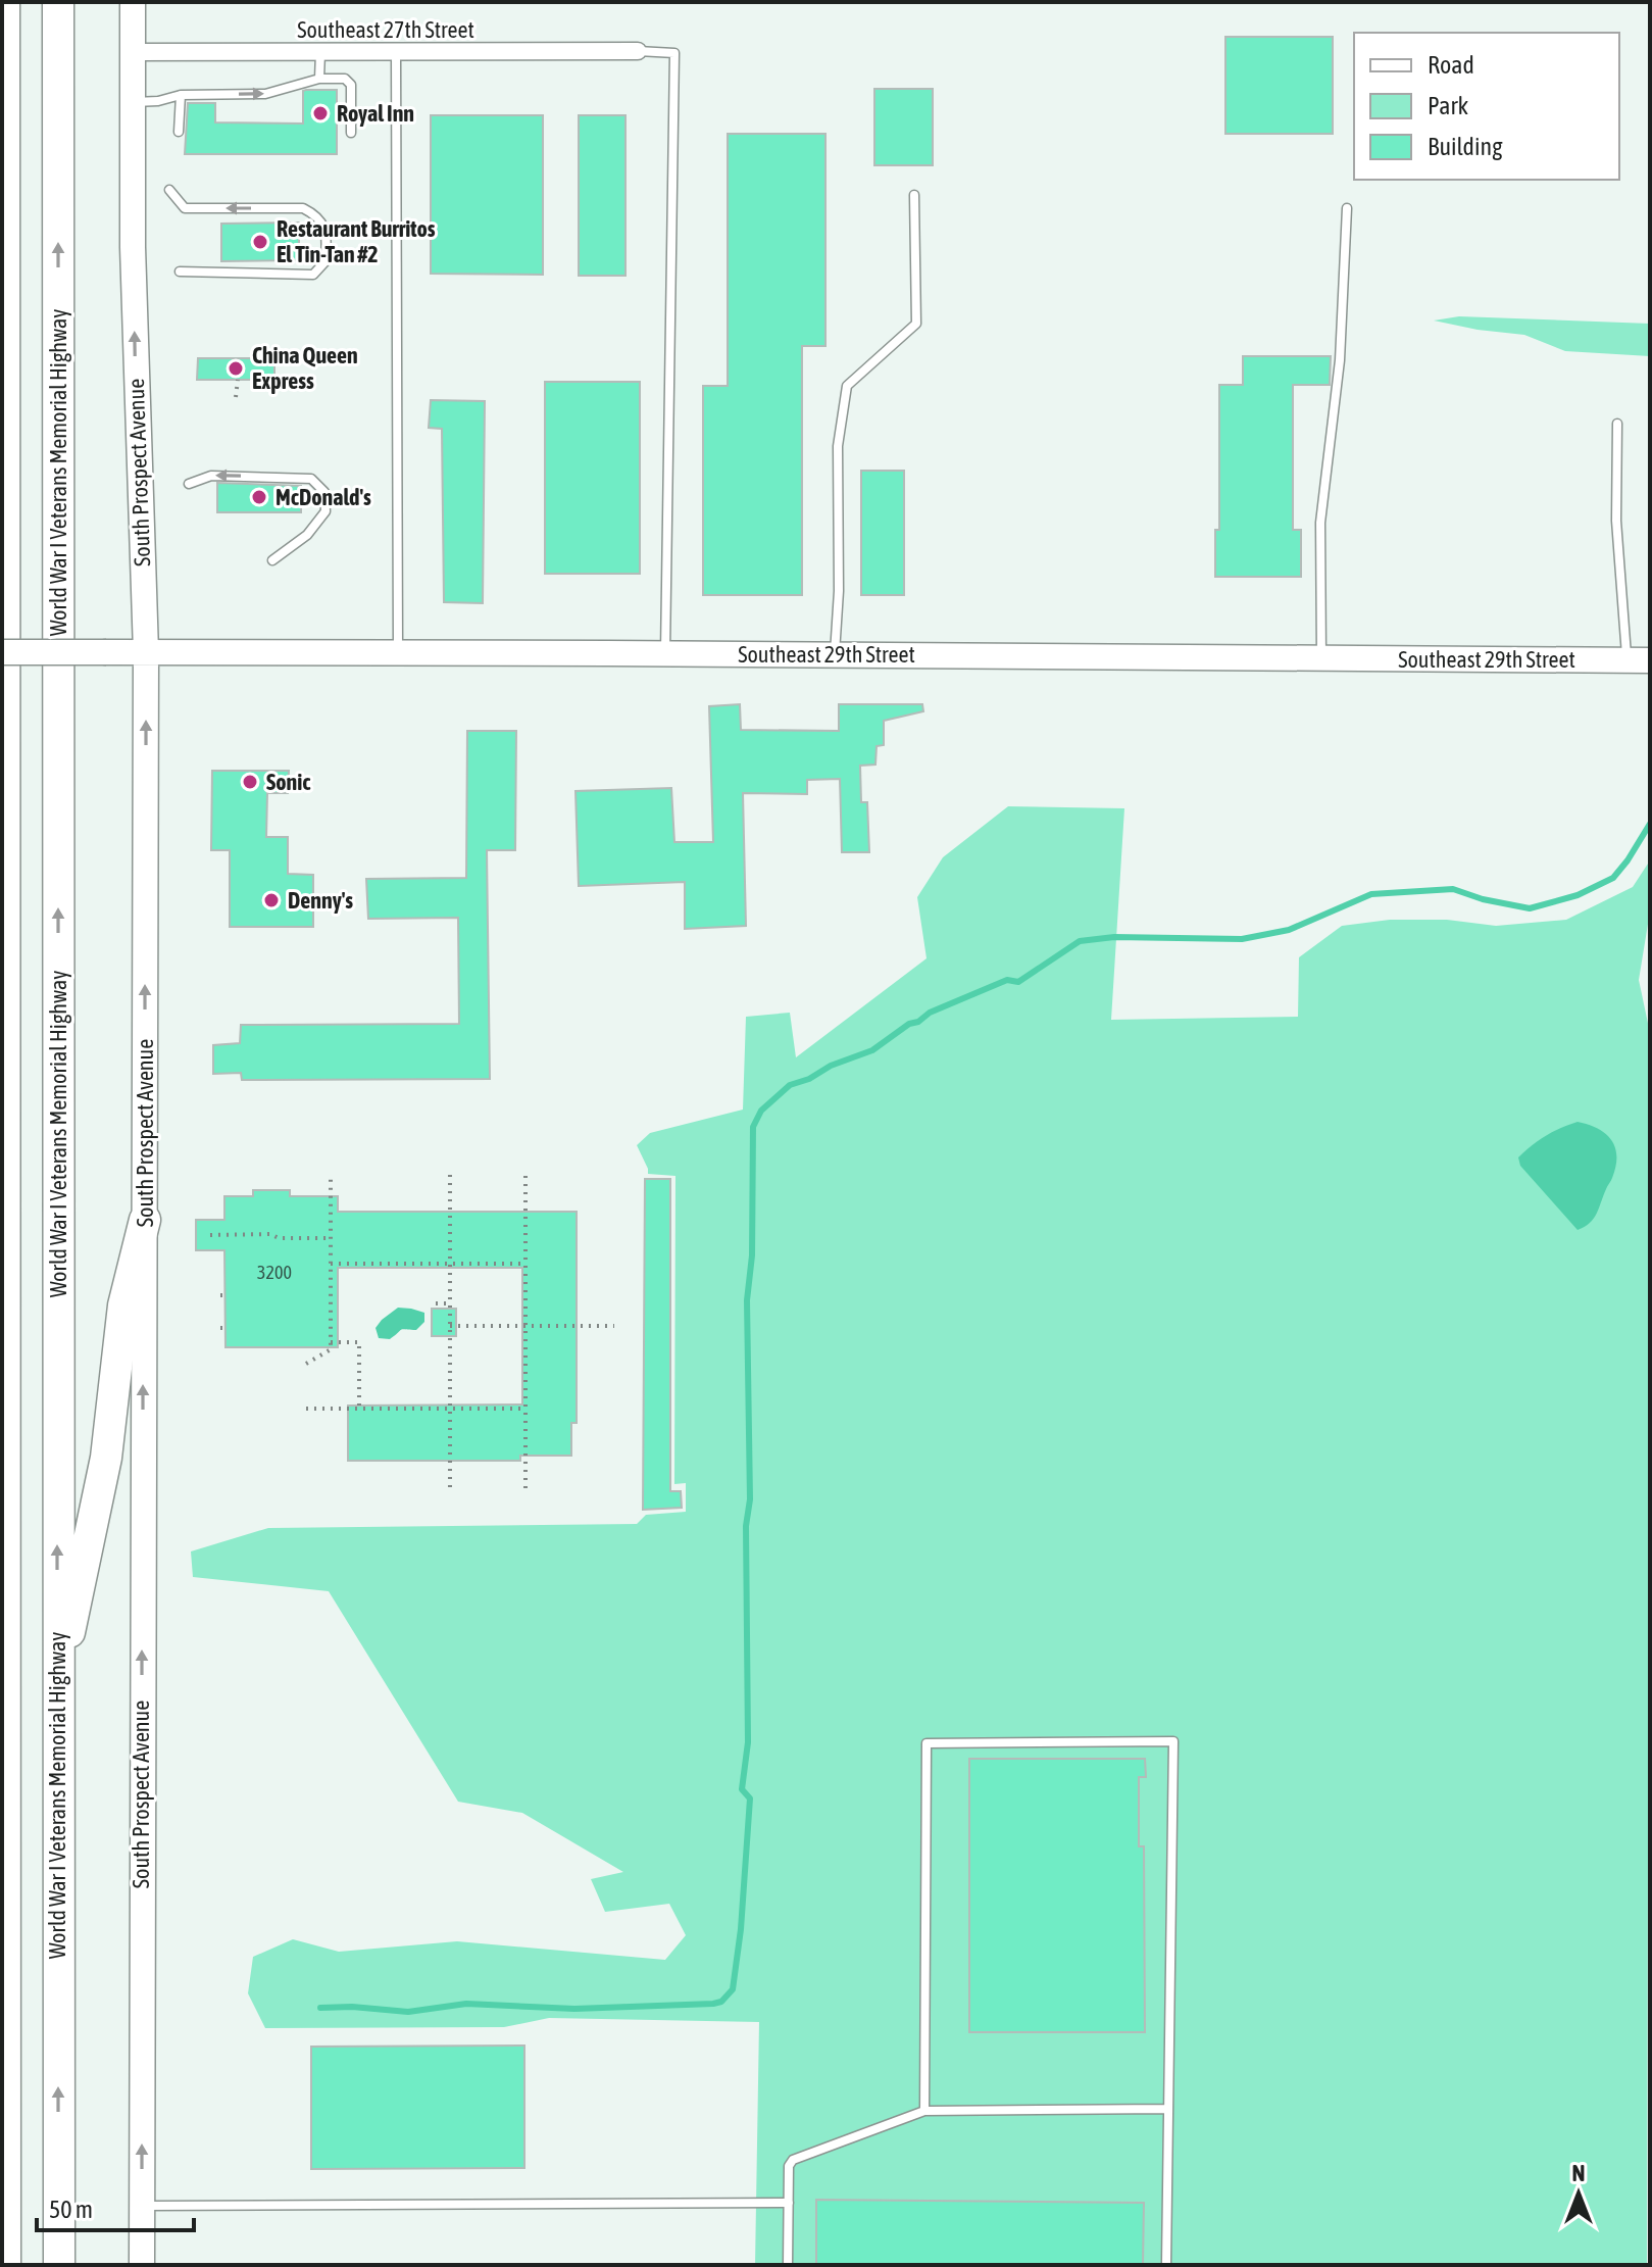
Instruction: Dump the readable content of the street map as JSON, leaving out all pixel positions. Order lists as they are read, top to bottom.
{
  "streets": {
    "highway": ["World War I Veterans Memorial Highway"],
    "main road": ["South Prospect Avenue", "Southeast 29th Street"],
    "street": ["Southeast 27th Street"]
  },
  "crossings": [
    ["Southeast 27th Street", "South Prospect Avenue"],
    ["South Prospect Avenue", "Southeast 29th Street"]
  ],
  "one_way": ["South Prospect Avenue"],
  "places": [
    "Royal Inn",
    "Restaurant Burritos El Tin-Tan #2",
    "China Queen Express",
    "McDonald's",
    "Sonic",
    "Denny's"
  ],
  "house_numbers": ["3200"],
  "legend": ["Road", "Park", "Building"],
  "scale_bar": "50 m",
  "north": "top"
}
